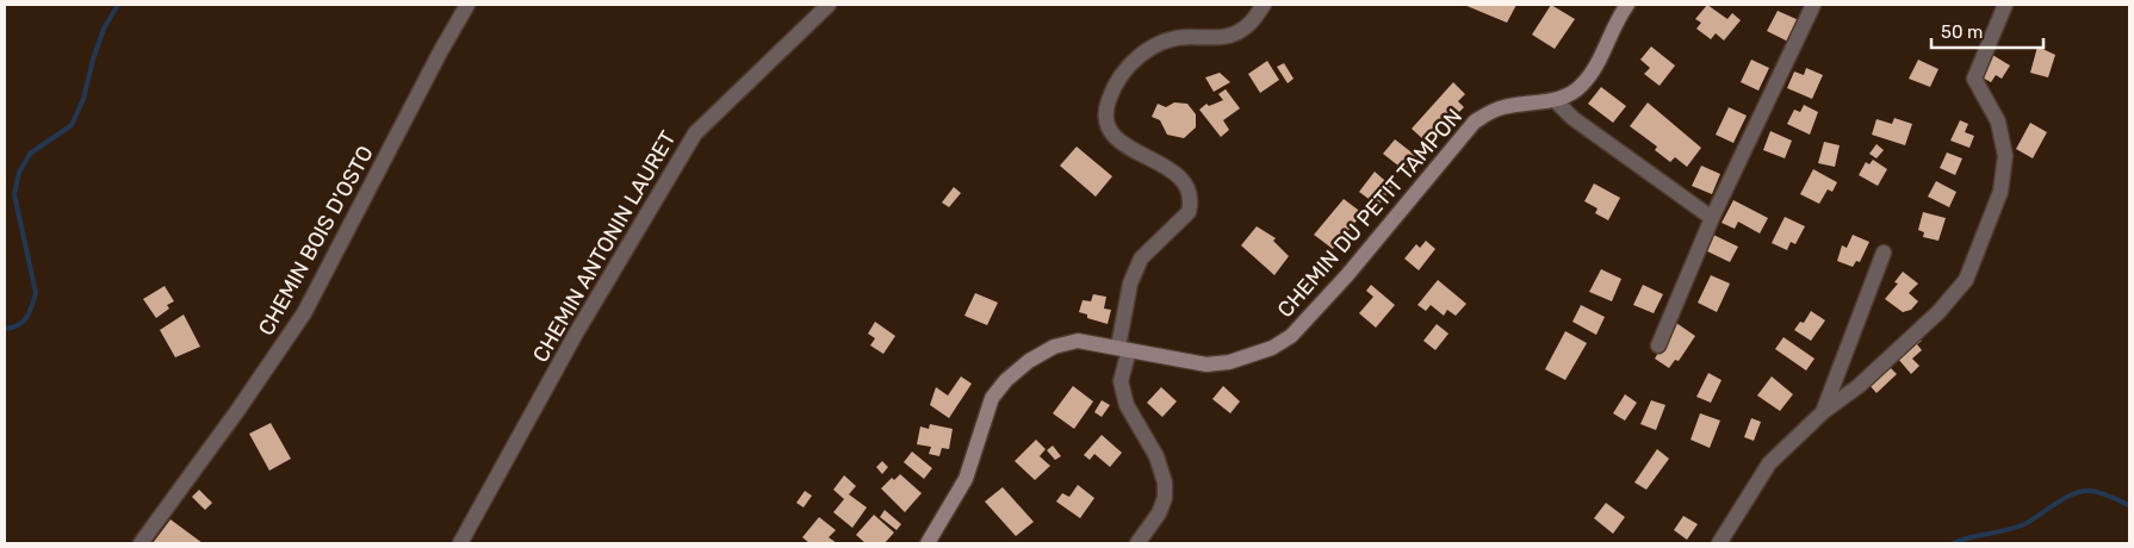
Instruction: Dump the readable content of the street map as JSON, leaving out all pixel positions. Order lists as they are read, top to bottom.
{
  "streets": {
    "street": ["CHEMIN DU PETIT TAMPON", "CHEMIN BOIS D'OSTO", "CHEMIN ANTONIN LAURET"]
  },
  "scale_bar": "50 m"
}
